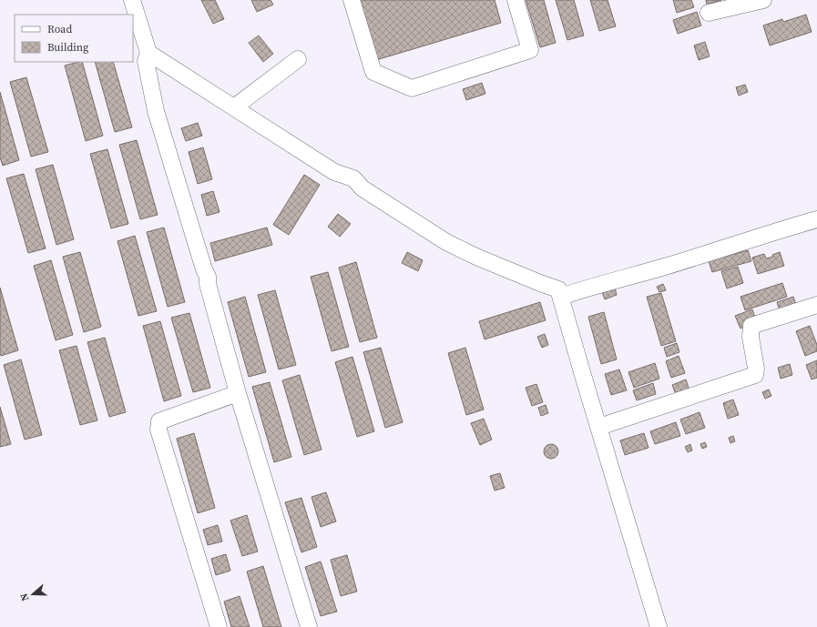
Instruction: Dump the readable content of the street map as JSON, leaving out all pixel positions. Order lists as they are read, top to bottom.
{
  "legend": ["Road", "Building"],
  "north": "left"
}
